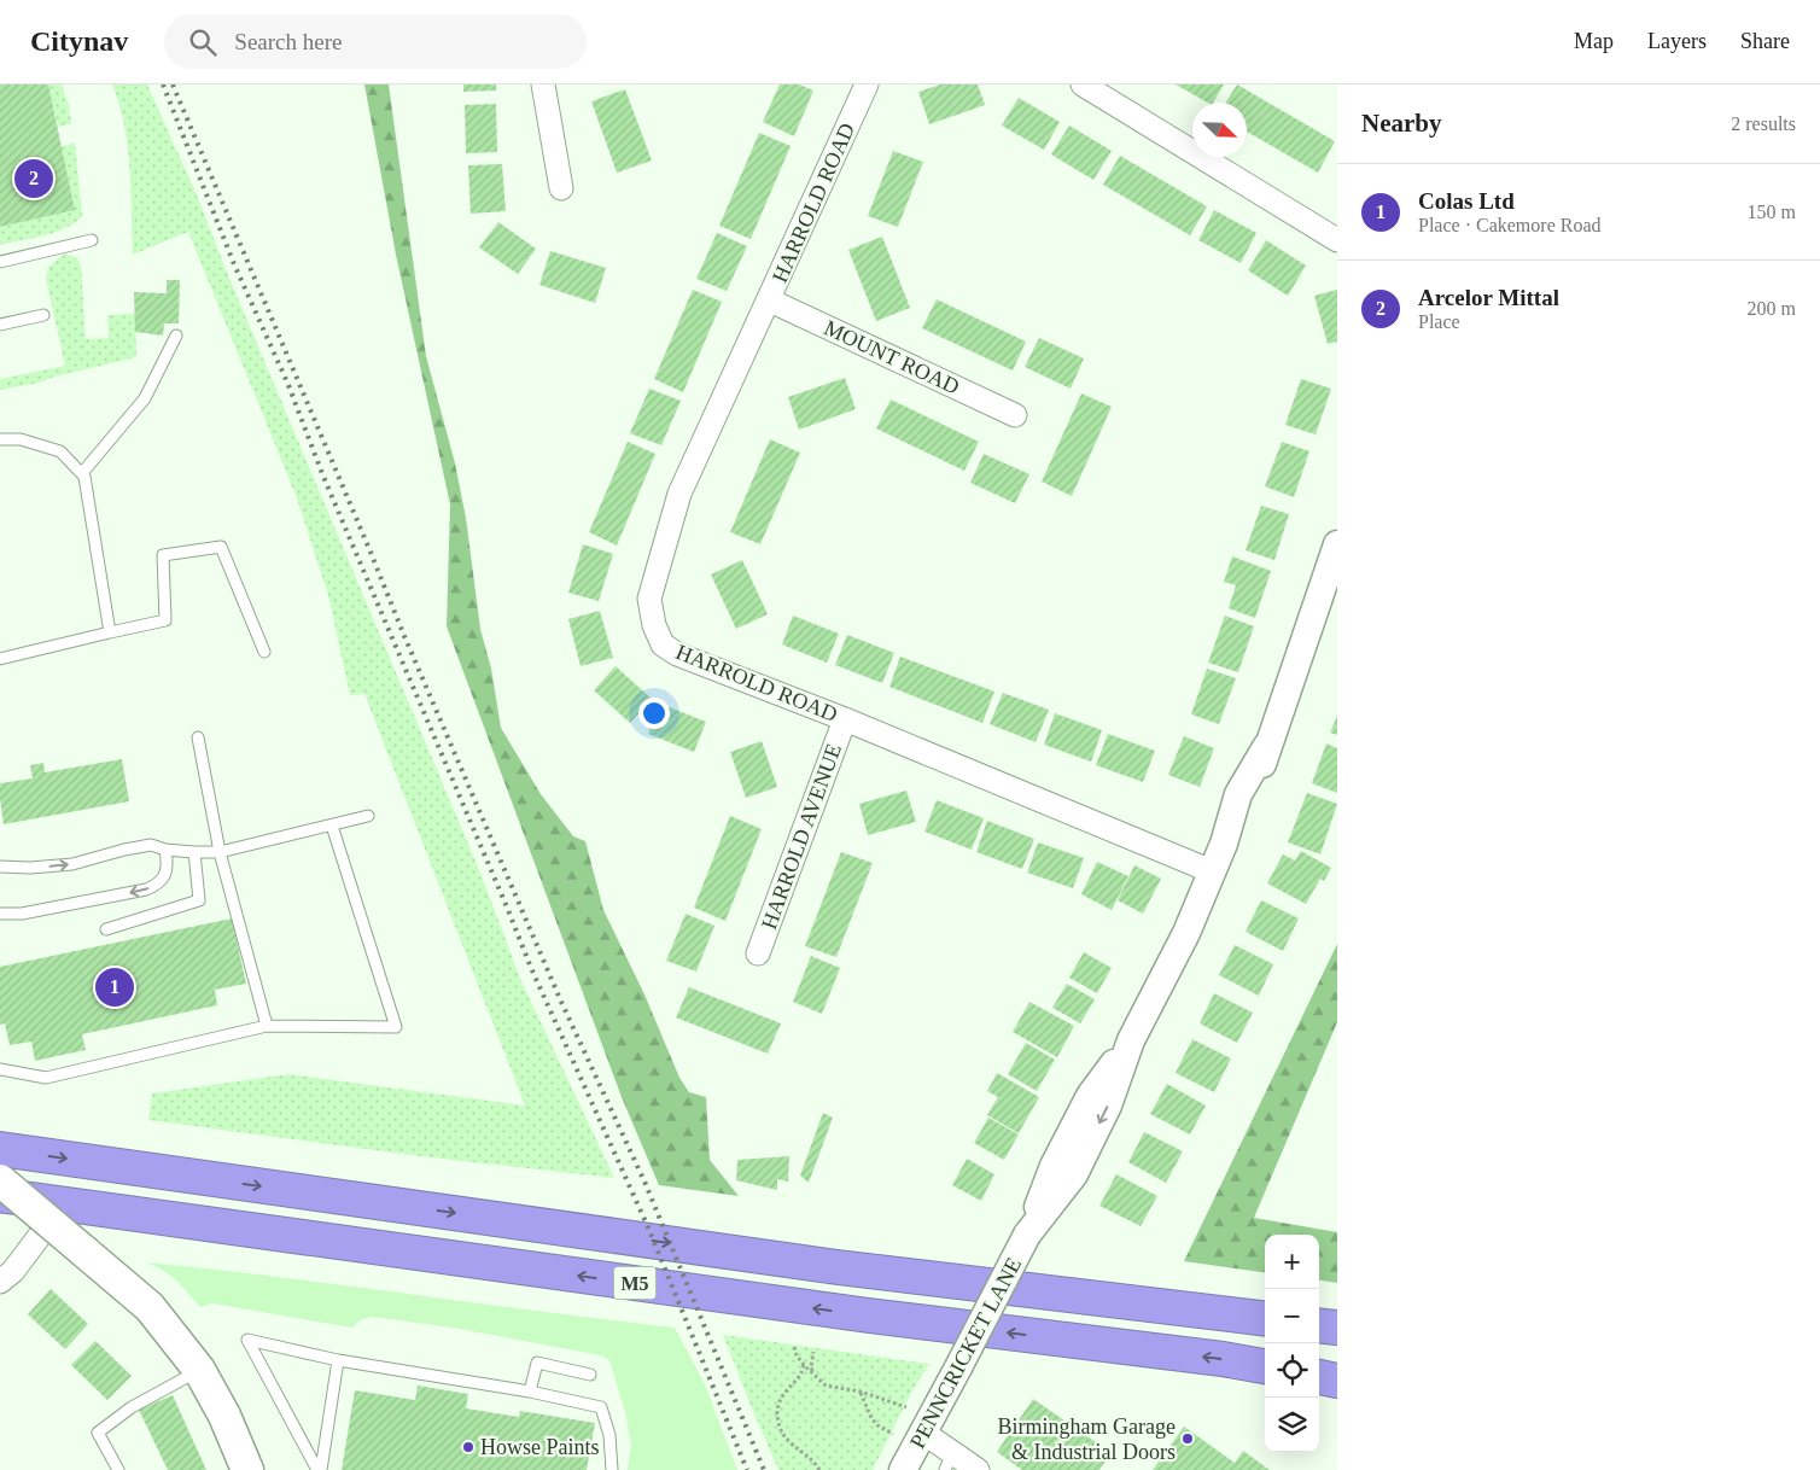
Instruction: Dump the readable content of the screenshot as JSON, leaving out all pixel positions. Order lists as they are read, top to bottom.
{
  "streets": {
    "highway": ["M5"],
    "street": [
      "HARROLD ROAD",
      "MOUNT ROAD",
      "HARROLD AVENUE",
      "PENNCRICKET LANE"
    ]
  },
  "crossings": [
    ["HARROLD ROAD", "MOUNT ROAD"],
    ["HARROLD ROAD", "HARROLD AVENUE"],
    ["HARROLD ROAD", "PENNCRICKET LANE"]
  ],
  "places": ["Birmingham Garage & Industrial Doors", "Howse Paints"],
  "north": "bottom right",
  "page": {
    "header": "Citynav",
    "search": "Search here",
    "nav": ["Map", "Layers", "Share"],
    "heading": ["Nearby", "2 results"],
    "pins": ["2", "1"],
    "list": [
      {
        "mark": "1",
        "name": "Colas Ltd",
        "note": "Place · Cakemore Road",
        "value": "150 m"
      },
      {
        "mark": "2",
        "name": "Arcelor Mittal",
        "note": "Place",
        "value": "200 m"
      }
    ],
    "map_buttons": ["+", "−"]
  }
}
